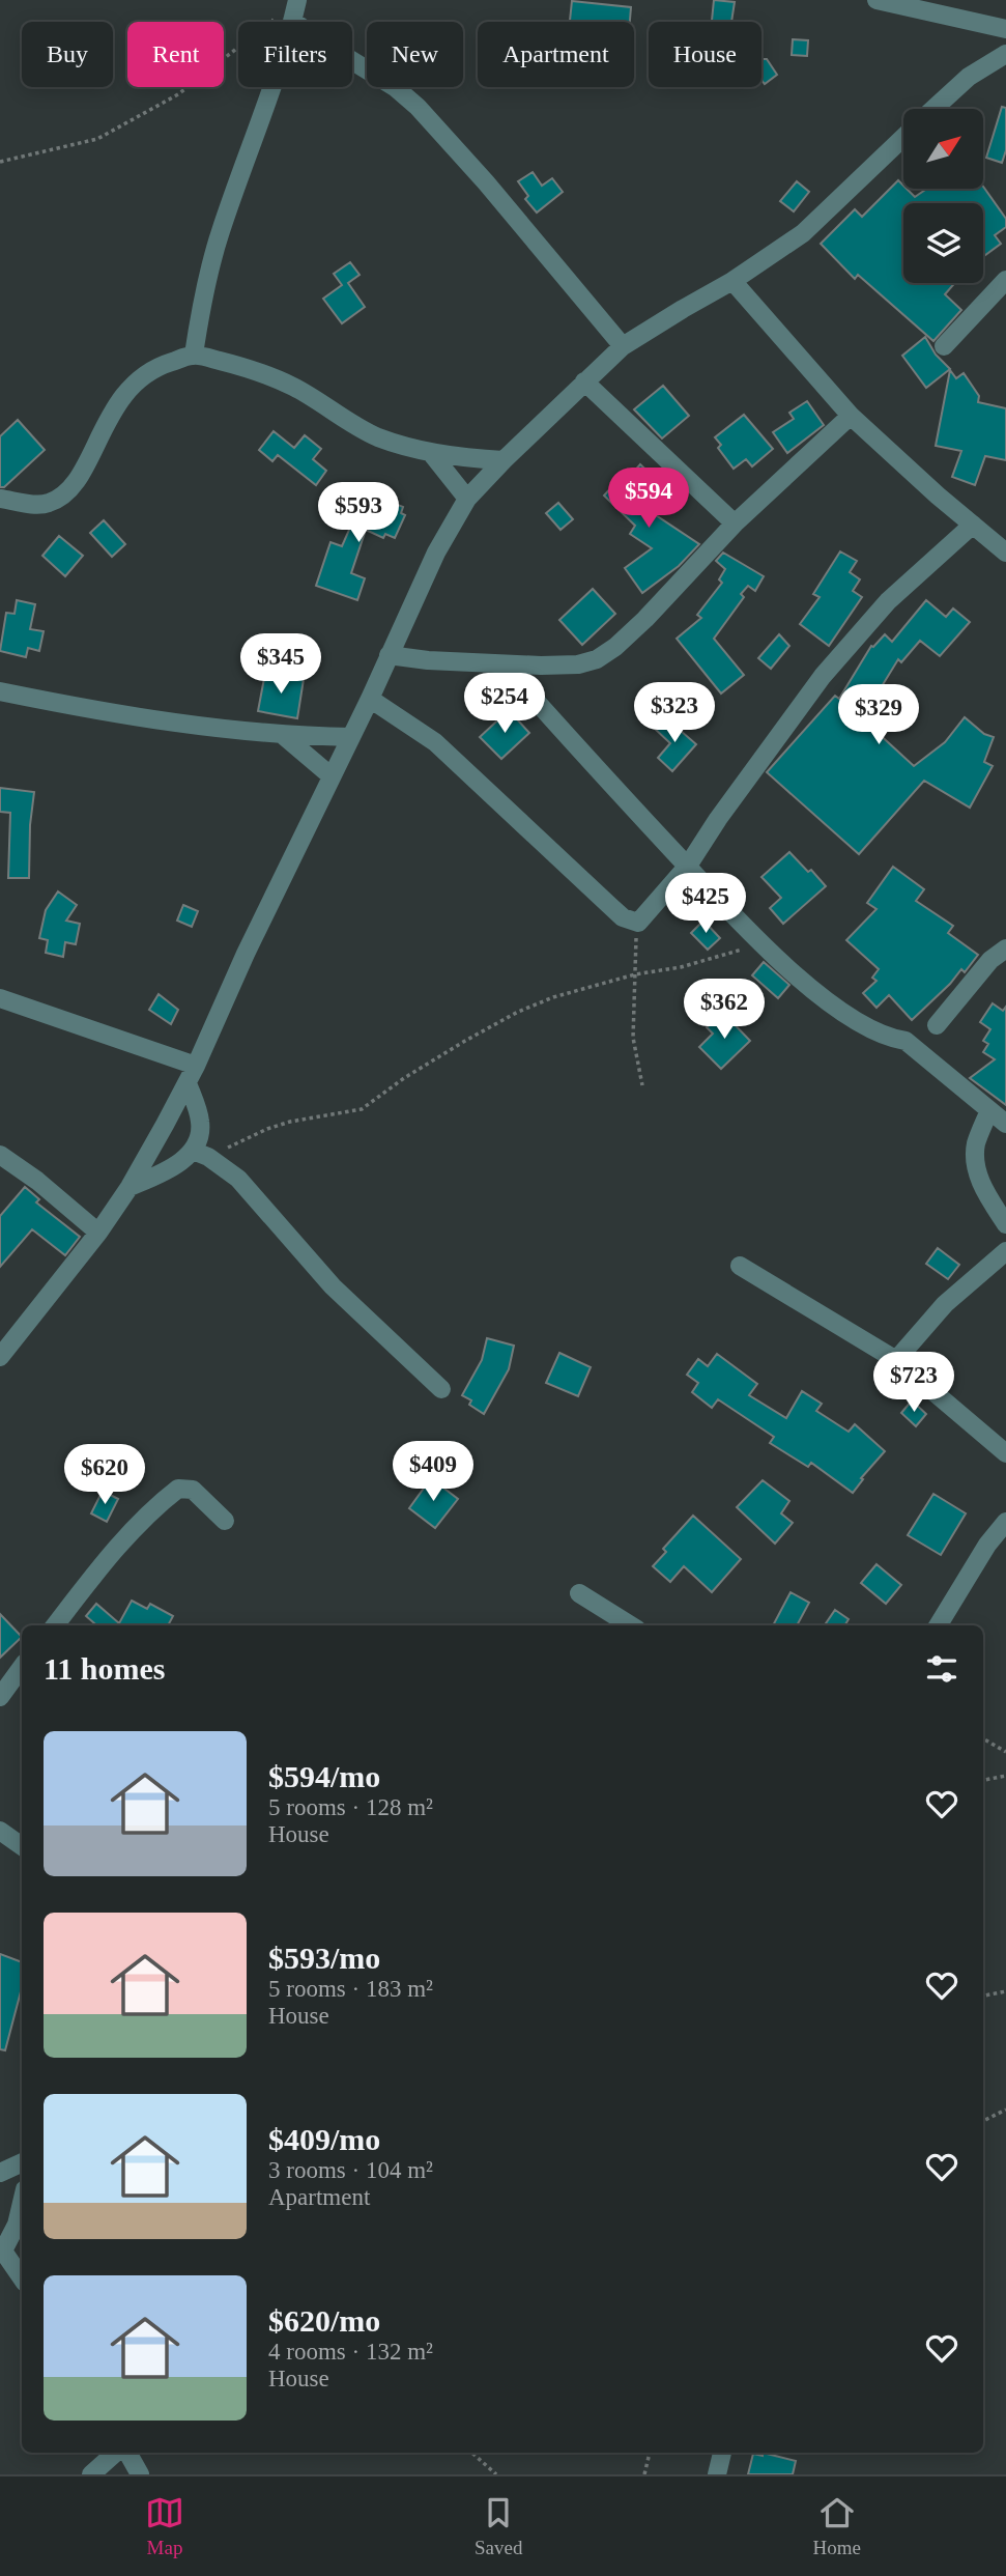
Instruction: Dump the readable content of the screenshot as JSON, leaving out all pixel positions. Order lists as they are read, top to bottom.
{
  "north": "top right",
  "page": {
    "chip": [
      "Buy",
      "Rent",
      "Filters",
      "New",
      "Apartment",
      "House"
    ],
    "price": [
      "$594",
      "$593",
      "$345",
      "$254",
      "$323",
      "$329",
      "$425",
      "$362",
      "$723",
      "$409",
      "$620"
    ],
    "heading": "11 homes",
    "list": [
      {
        "name": "$594/mo",
        "note": "5 rooms · 128 m² · House"
      },
      {
        "name": "$593/mo",
        "note": "5 rooms · 183 m² · House"
      },
      {
        "name": "$409/mo",
        "note": "3 rooms · 104 m² · Apartment"
      },
      {
        "name": "$620/mo",
        "note": "4 rooms · 132 m² · House"
      }
    ],
    "tabs": ["Map", "Saved", "Home"]
  }
}
